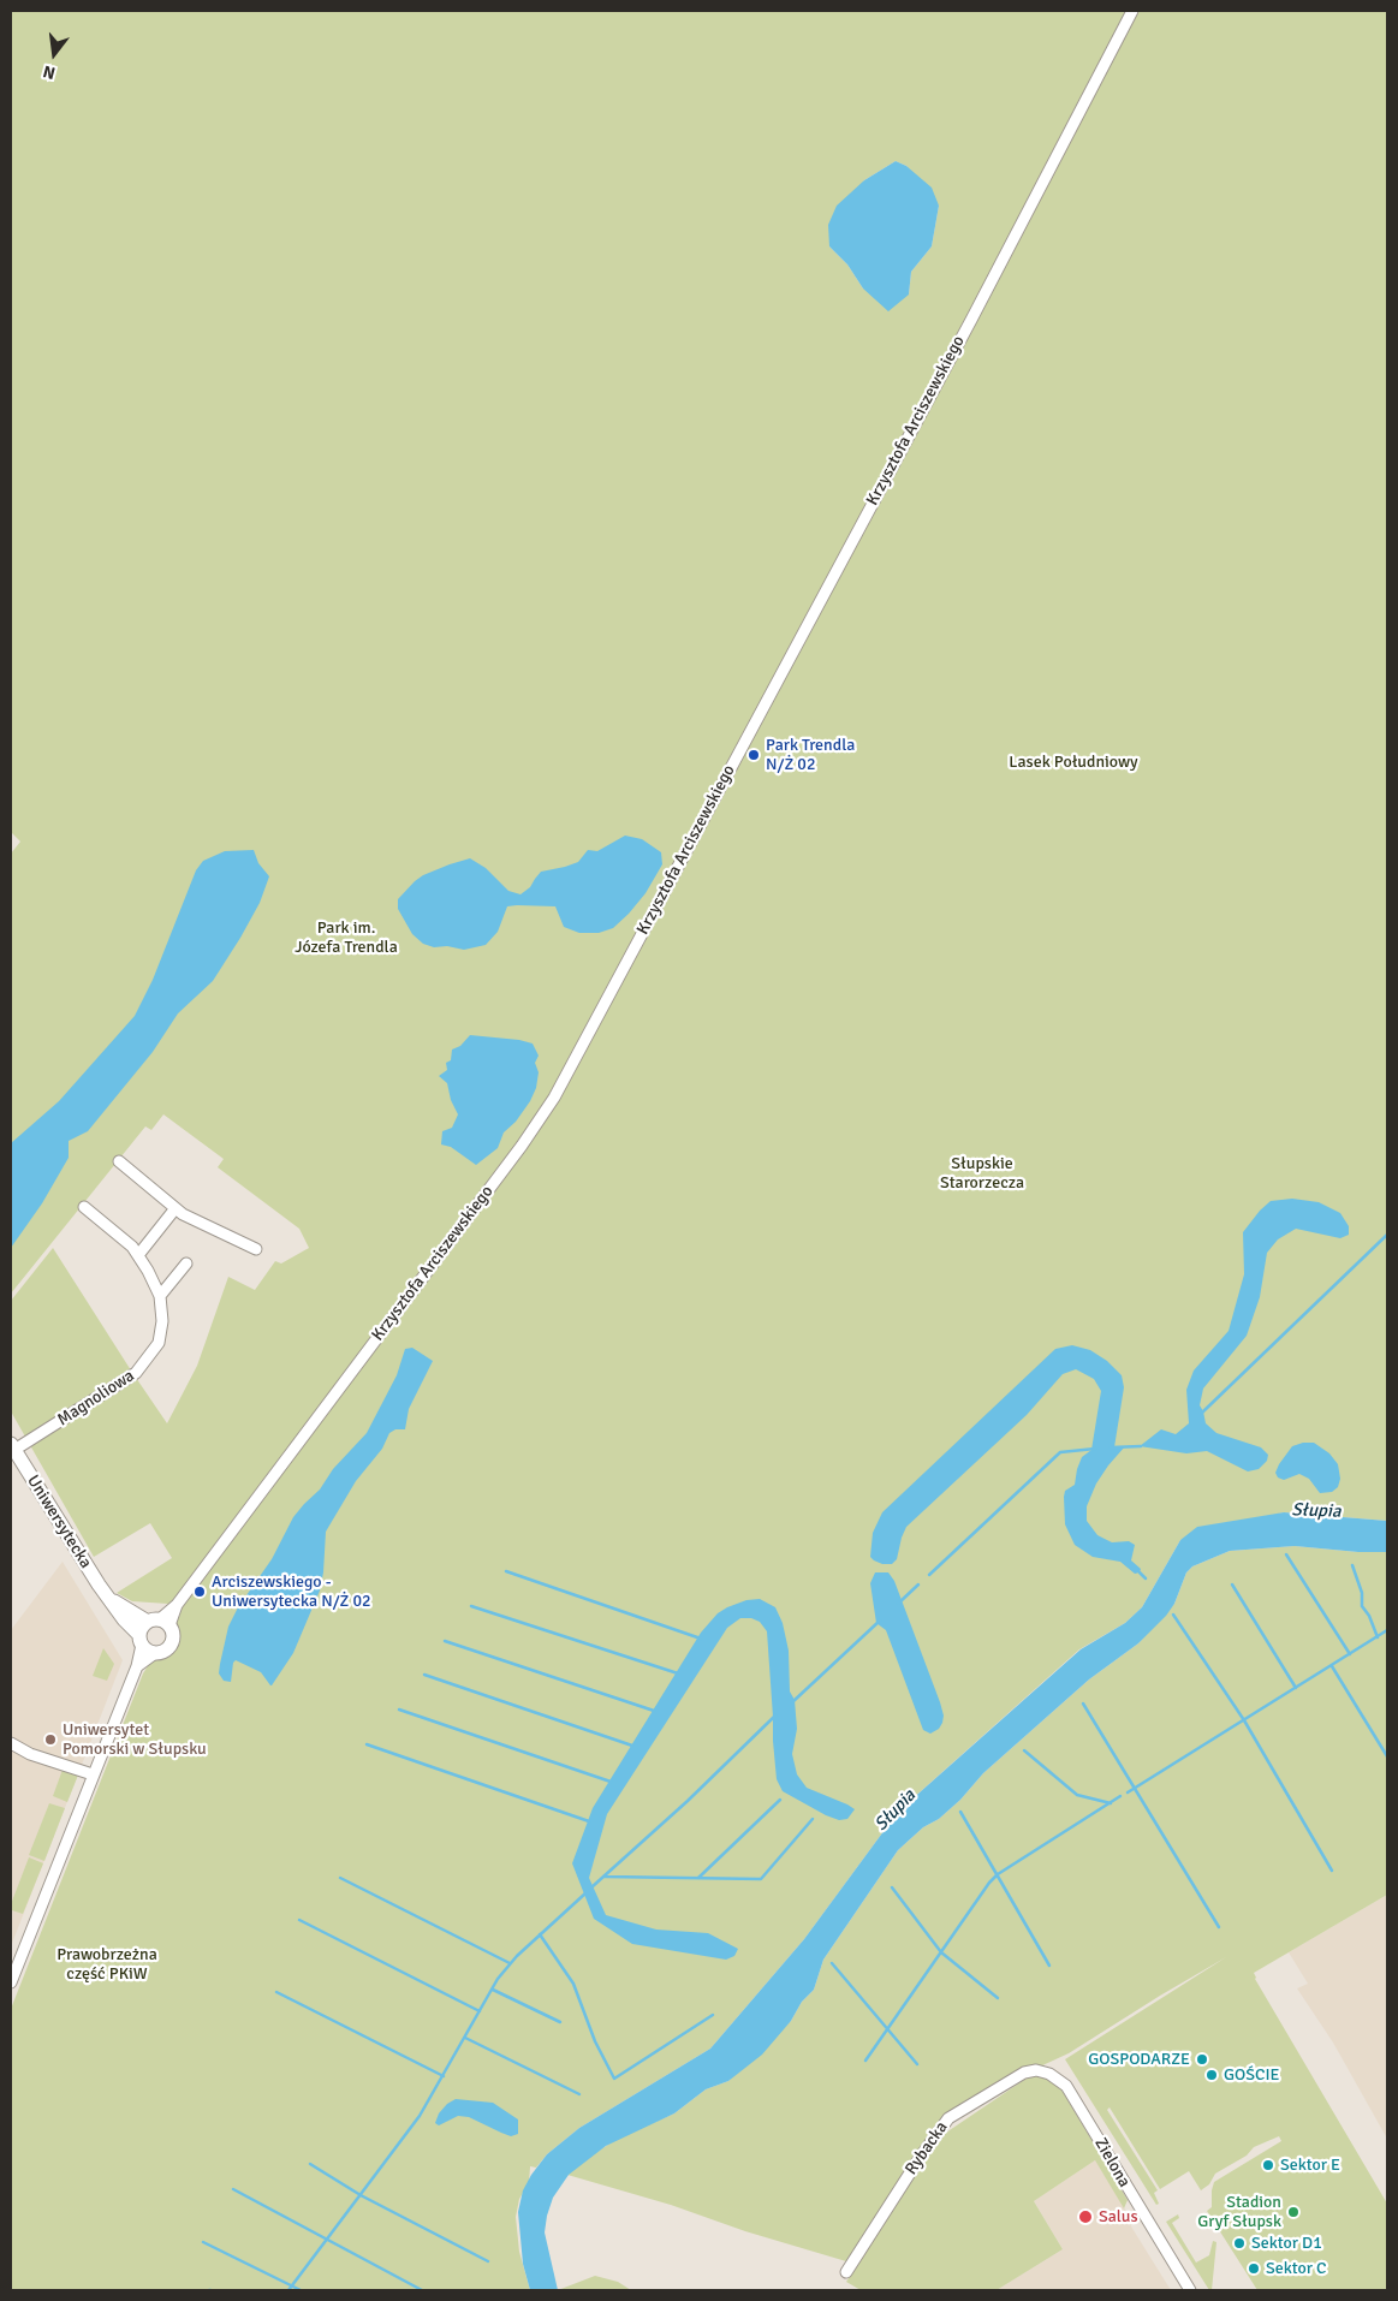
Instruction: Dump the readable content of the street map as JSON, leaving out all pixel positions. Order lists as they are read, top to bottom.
{
  "streets": {
    "main road": ["Uniwersytecka"],
    "street": [
      "Krzysztofa Arciszewskiego",
      "Magnoliowa",
      "Rybacka",
      "Zielona"
    ]
  },
  "crossings": [
    ["Krzysztofa Arciszewskiego", "Uniwersytecka"],
    ["Magnoliowa", "Uniwersytecka"],
    ["Rybacka", "Zielona"]
  ],
  "water": ["Słupia"],
  "parks": [
    "Lasek Południowy",
    "Park im. Józefa Trendla",
    "Słupskie Starorzecza",
    "Prawobrzeżna część PKiW"
  ],
  "places": [
    "Park Trendla N/Ż 02",
    "Arciszewskiego - Uniwersytecka N/Ż 02",
    "Uniwersytet Pomorski w Słupsku",
    "GOSPODARZE",
    "GOŚCIE",
    "Sektor E",
    "Stadion Gryf Słupsk",
    "Salus",
    "Sektor D1",
    "Sektor C"
  ],
  "north": "bottom"
}
